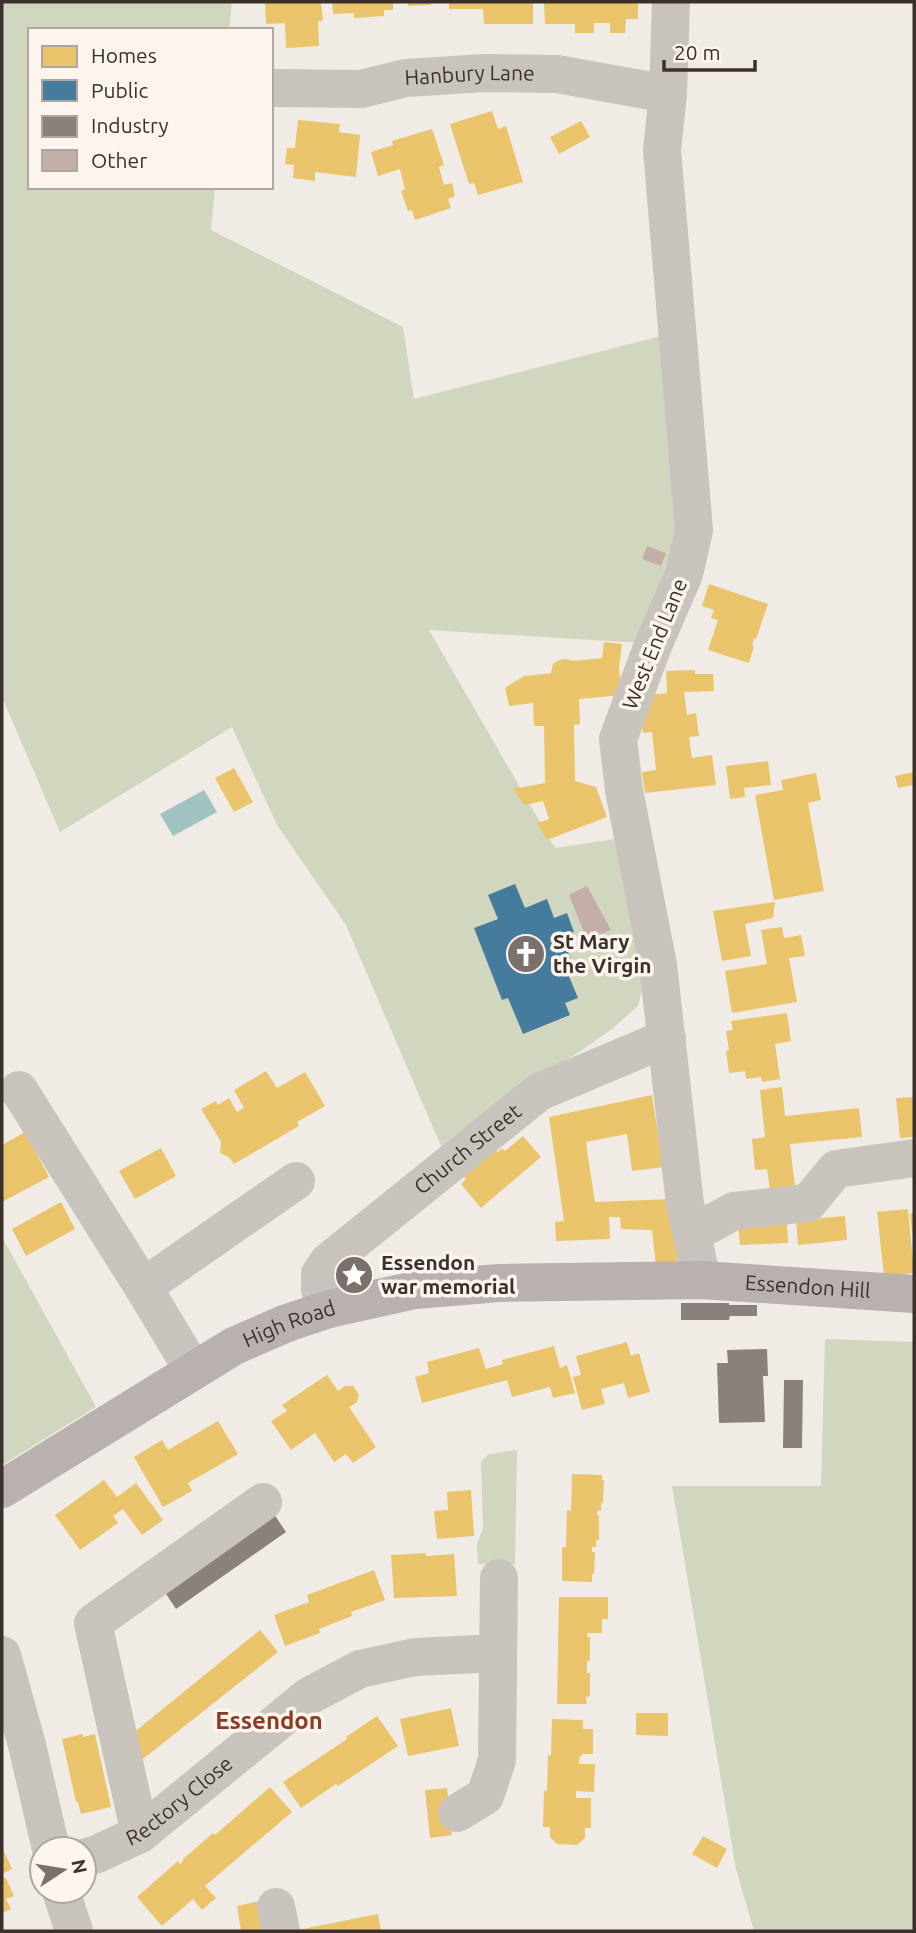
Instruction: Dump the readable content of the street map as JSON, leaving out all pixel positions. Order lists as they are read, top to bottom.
{
  "streets": {
    "main road": ["Essendon Hill", "High Road"],
    "street": [
      "Hanbury Lane",
      "West End Lane",
      "Church Street",
      "Rectory Close"
    ]
  },
  "crossings": [
    ["Hanbury Lane", "West End Lane"],
    ["West End Lane", "Church Street"],
    ["West End Lane", "Essendon Hill"],
    ["West End Lane", "High Road"],
    ["Church Street", "High Road"],
    ["Essendon Hill", "High Road"]
  ],
  "districts": ["Essendon"],
  "places": {
    "church": ["St Mary the Virgin"],
    "place": ["Essendon war memorial"]
  },
  "legend": [
    "Homes",
    "Public",
    "Industry",
    "Other"
  ],
  "scale_bar": "20 m",
  "north": "right"
}
